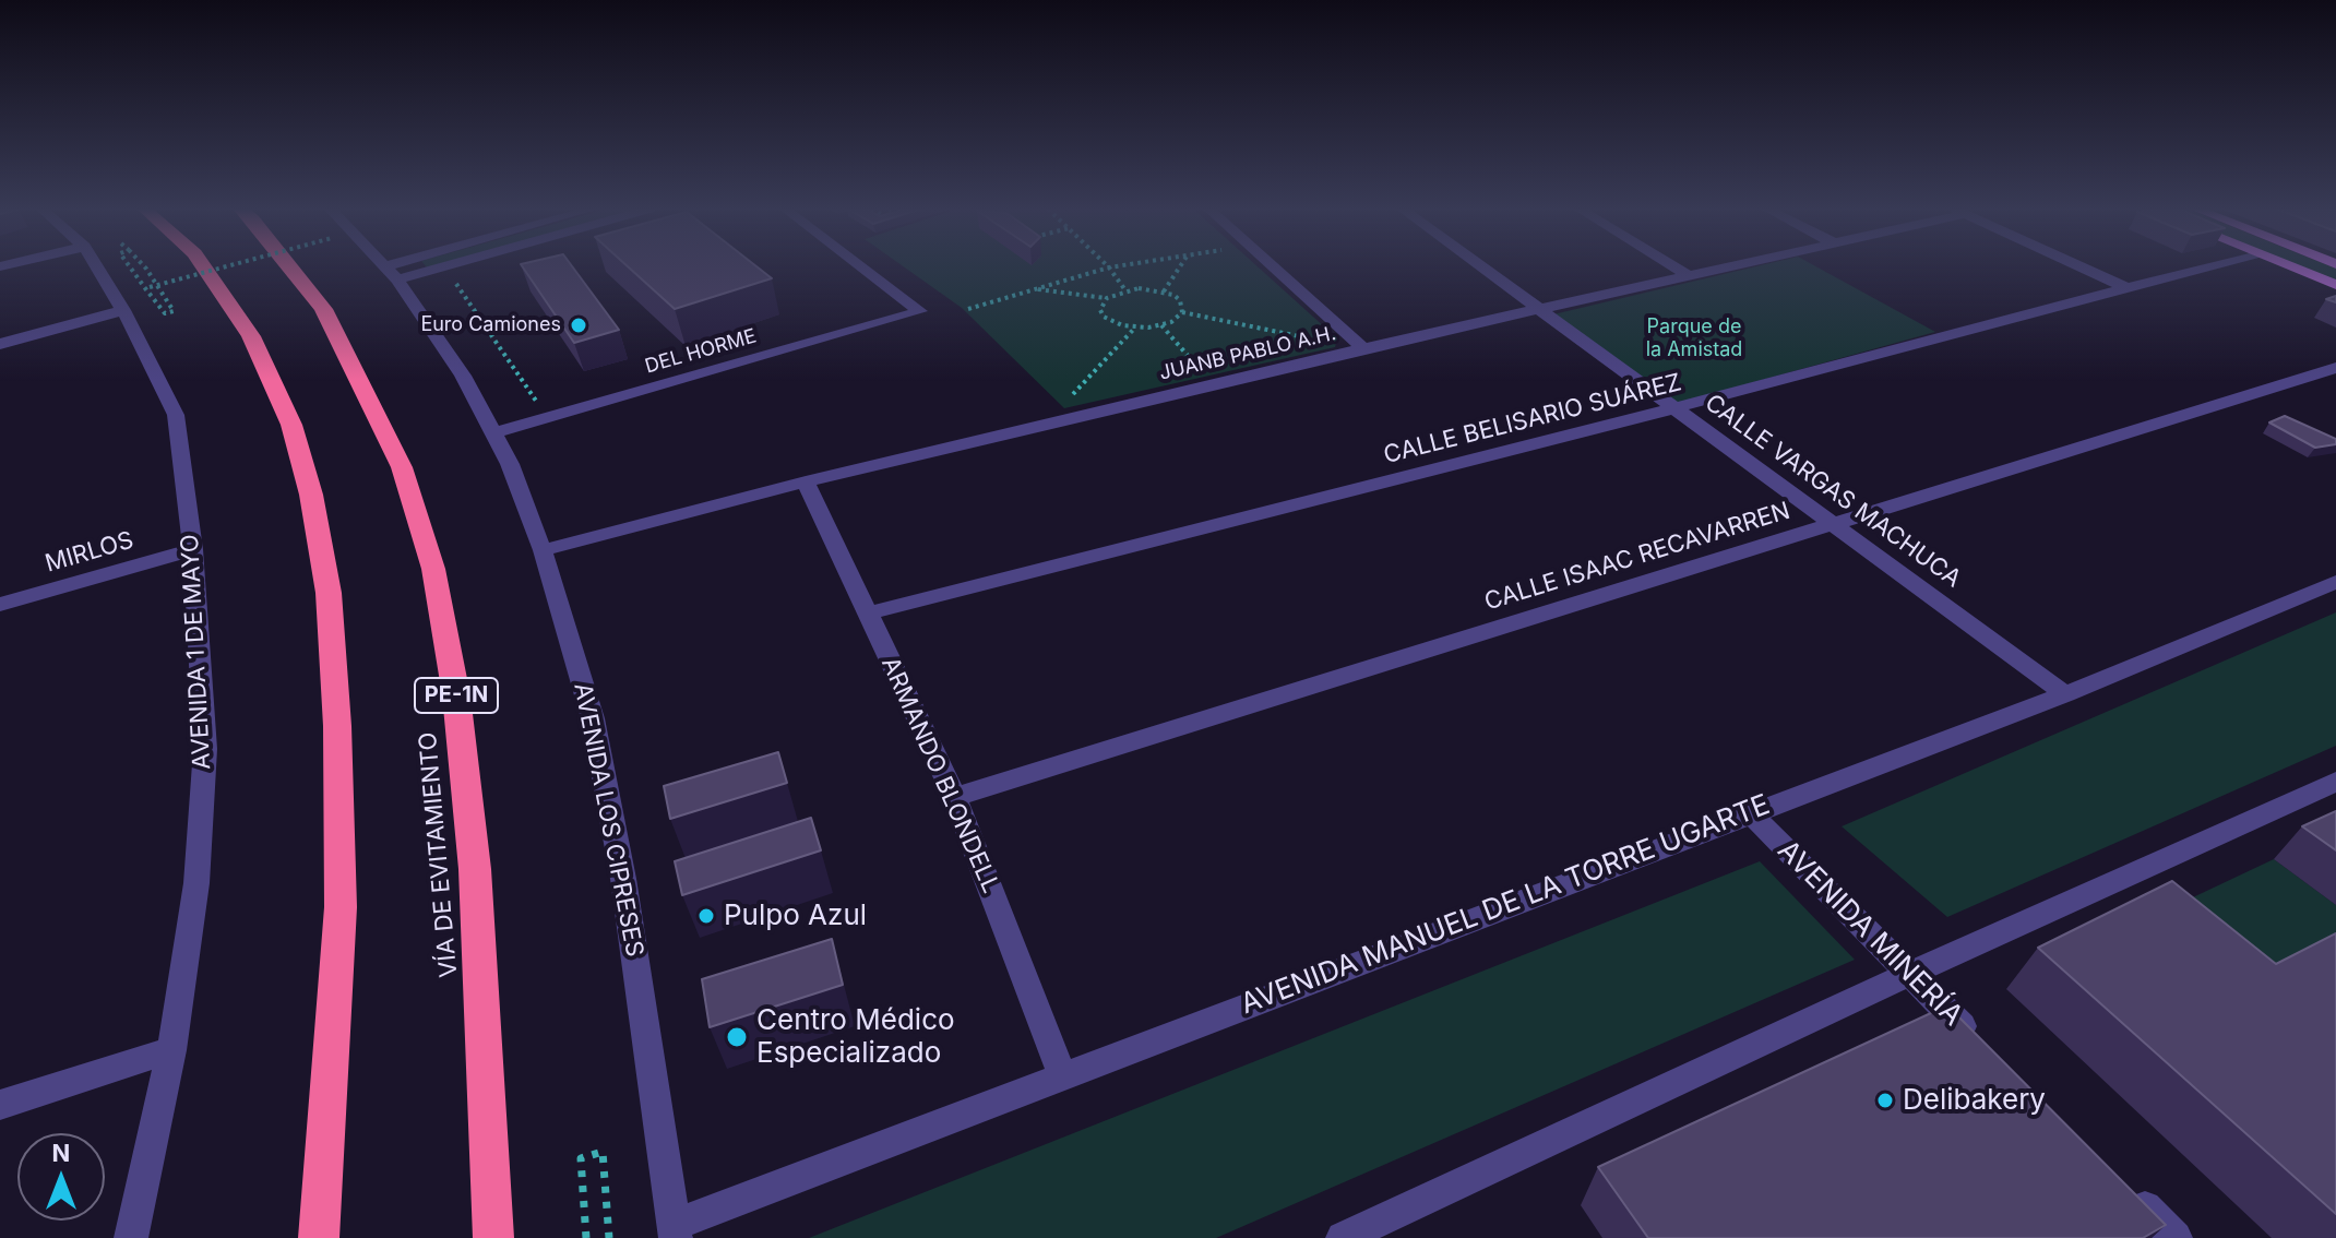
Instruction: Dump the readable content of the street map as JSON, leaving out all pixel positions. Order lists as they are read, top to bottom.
{
  "streets": {
    "highway": ["PE-1N", "VÍA DE EVITAMIENTO"],
    "street": [
      "DEL HORME",
      "JUANB PABLO A.H.",
      "CALLE BELISARIO SUÁREZ",
      "CALLE VARGAS MACHUCA",
      "MIRLOS",
      "CALLE ISAAC RECAVARREN",
      "AVENIDA 1 DE MAYO",
      "ARMANDO BLONDELL",
      "AVENIDA LOS CIPRESES",
      "AVENIDA MANUEL DE LA TORRE UGARTE",
      "AVENIDA MINERÍA"
    ]
  },
  "crossings": [
    ["DEL HORME", "AVENIDA LOS CIPRESES"],
    ["JUANB PABLO A.H.", "CALLE VARGAS MACHUCA"],
    ["JUANB PABLO A.H.", "ARMANDO BLONDELL"],
    ["JUANB PABLO A.H.", "AVENIDA LOS CIPRESES"],
    ["CALLE BELISARIO SUÁREZ", "CALLE VARGAS MACHUCA"],
    ["CALLE BELISARIO SUÁREZ", "ARMANDO BLONDELL"],
    ["CALLE VARGAS MACHUCA", "CALLE ISAAC RECAVARREN"],
    ["CALLE VARGAS MACHUCA", "AVENIDA MANUEL DE LA TORRE UGARTE"],
    ["MIRLOS", "AVENIDA 1 DE MAYO"],
    ["CALLE ISAAC RECAVARREN", "ARMANDO BLONDELL"],
    ["ARMANDO BLONDELL", "AVENIDA MANUEL DE LA TORRE UGARTE"],
    ["AVENIDA LOS CIPRESES", "AVENIDA MANUEL DE LA TORRE UGARTE"],
    ["AVENIDA MANUEL DE LA TORRE UGARTE", "AVENIDA MINERÍA"]
  ],
  "parks": ["Parque de la Amistad"],
  "places": [
    "Euro Camiones",
    "Pulpo Azul",
    "Centro Médico Especializado",
    "Delibakery"
  ],
  "north": "top"
}
